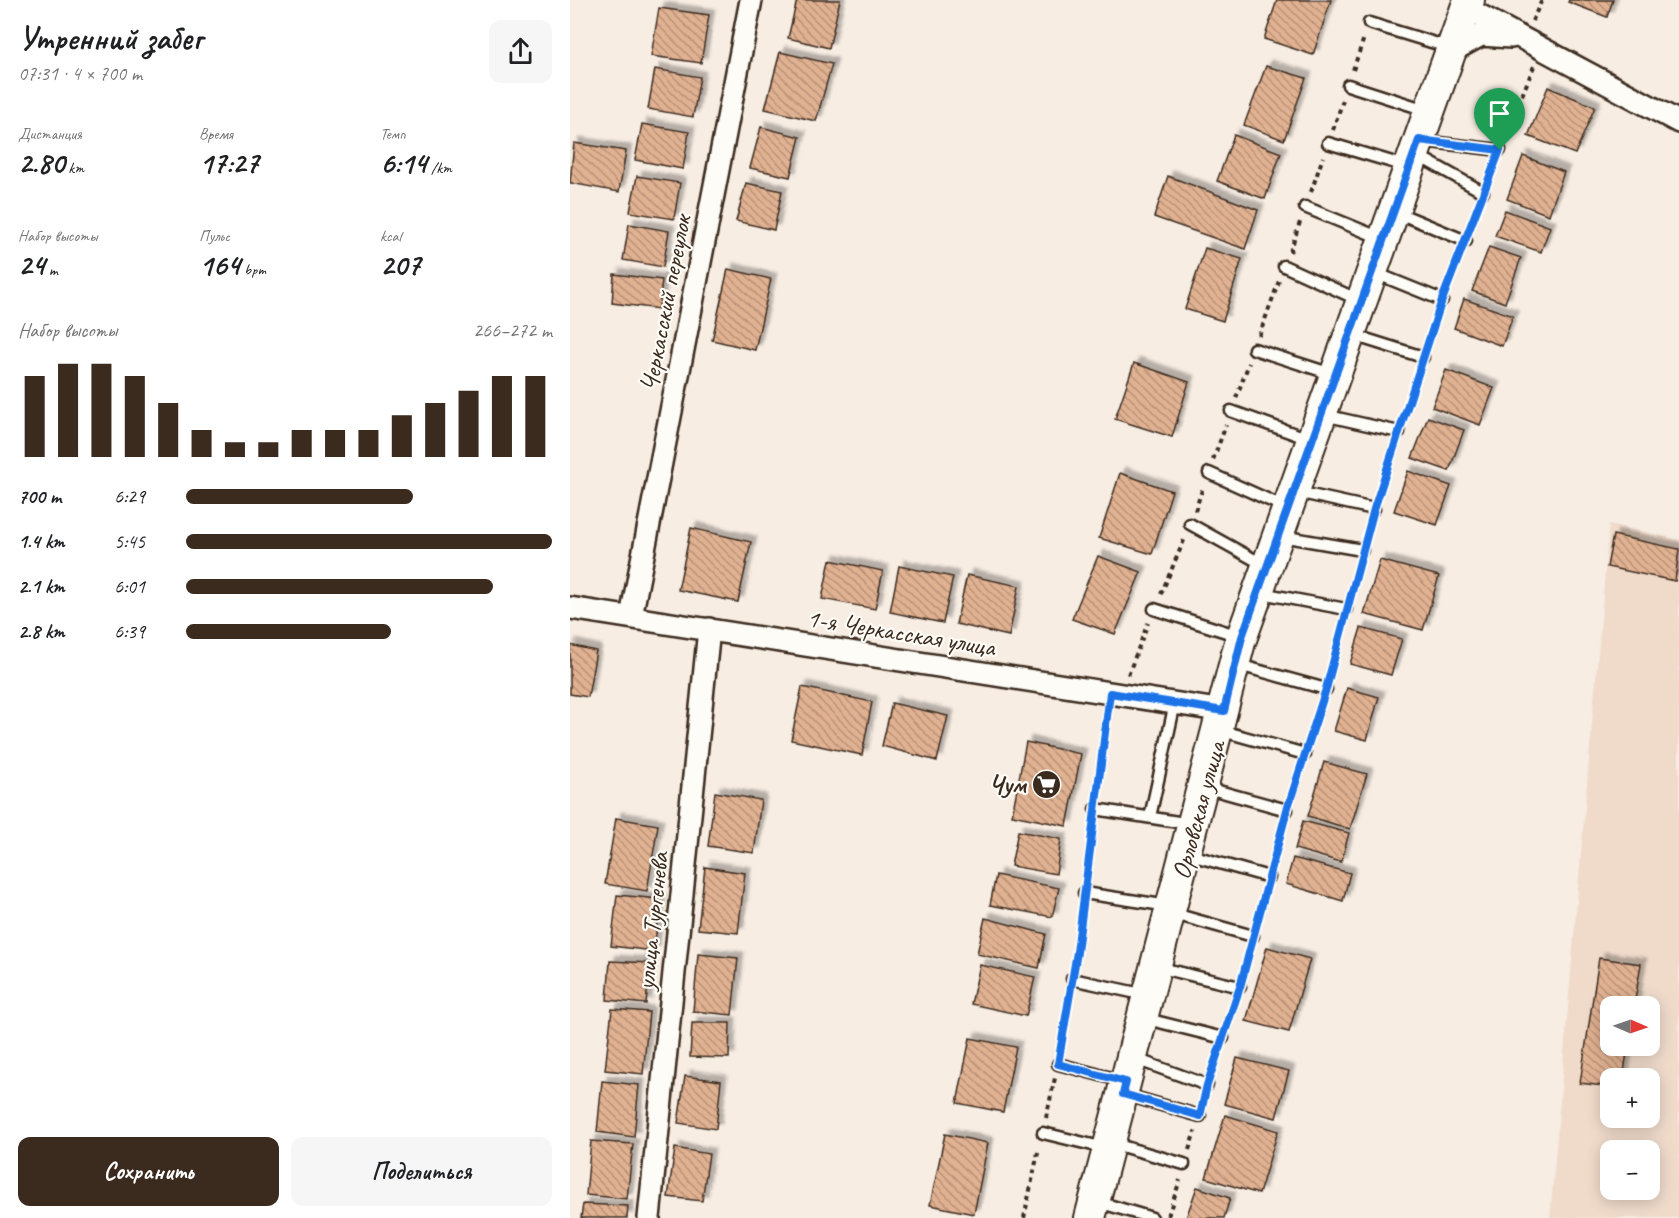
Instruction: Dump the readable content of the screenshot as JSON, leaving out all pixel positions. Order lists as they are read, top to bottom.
{
  "streets": {
    "main road": ["Орловская улица"],
    "street": ["Черкасский переулок", "1-я Черкасская улица", "улица Тургенева"]
  },
  "crossings": [
    ["Черкасский переулок", "1-я Черкасская улица"],
    ["1-я Черкасская улица", "Орловская улица"],
    ["1-я Черкасская улица", "улица Тургенева"]
  ],
  "places": {
    "supermarket": ["Чум"]
  },
  "north": "right",
  "page": {
    "heading": ["Утренний забег", "07:31 · 4 × 700 m"],
    "stats": [
      ["Дистанция", "2.80 km"],
      ["Время", "17:27"],
      ["Темп", "6:14 /km"],
      ["Набор высоты", "24 m"],
      ["Пульс", "164 bpm"],
      ["kcal", "207"]
    ],
    "chart": ["Набор высоты", "266–272 m"],
    "list": [
      {
        "name": "700 m",
        "note": "6:29"
      },
      {
        "name": "1.4 km",
        "note": "5:45"
      },
      {
        "name": "2.1 km",
        "note": "6:01"
      },
      {
        "name": "2.8 km",
        "note": "6:39"
      }
    ],
    "map_buttons": ["+", "−"],
    "buttons": ["Сохранить", "Поделиться"]
  }
}
